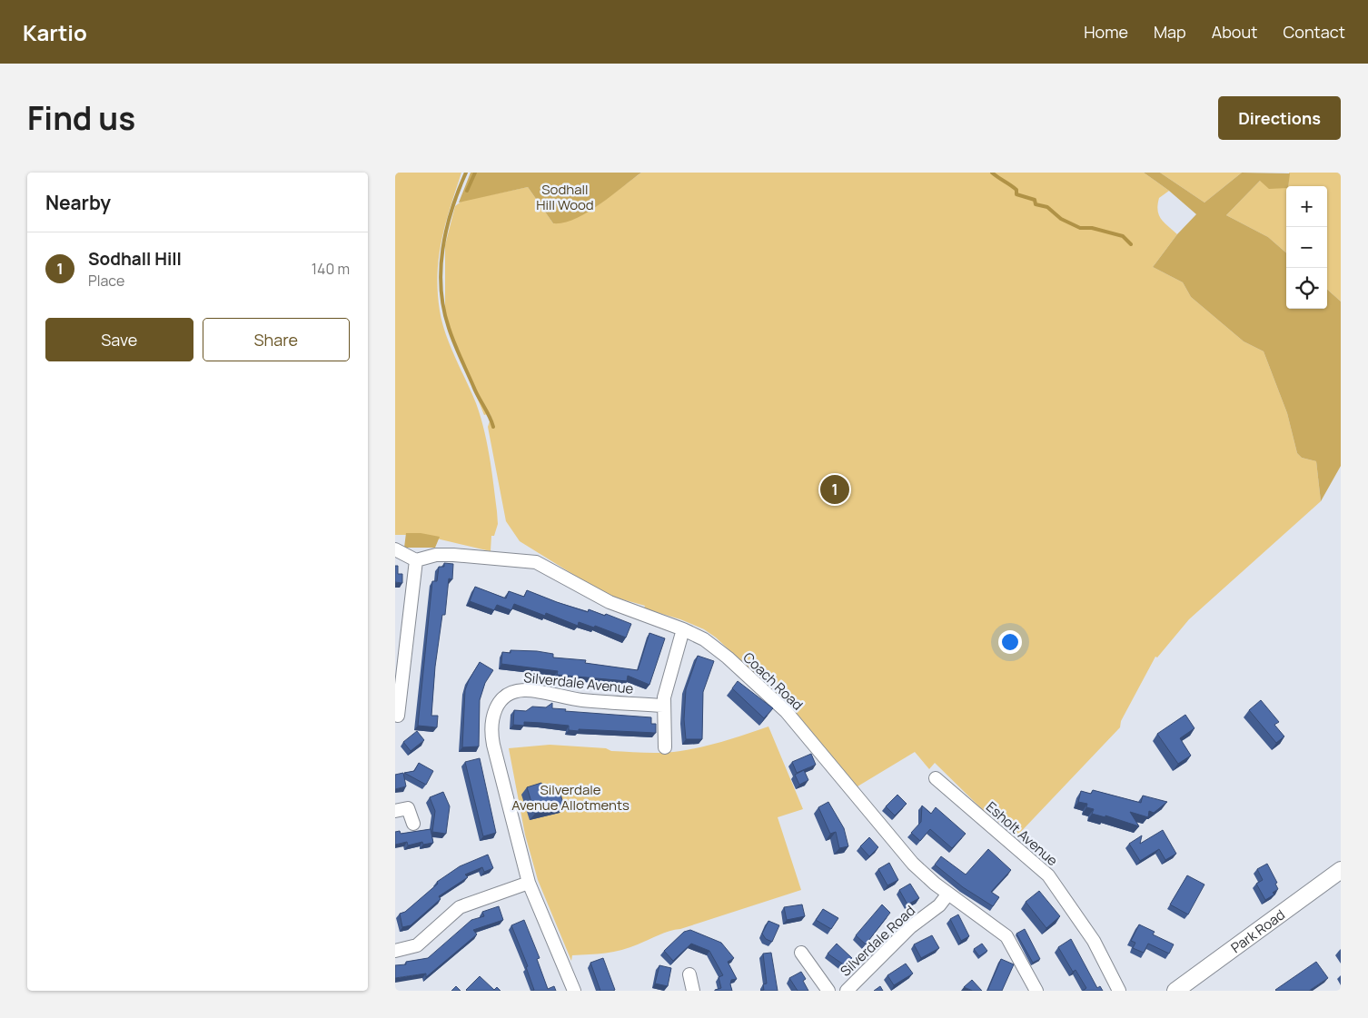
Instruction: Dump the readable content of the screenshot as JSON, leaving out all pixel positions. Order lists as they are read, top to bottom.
{
  "streets": {
    "main road": ["Park Road"],
    "street": [
      "Coach Road",
      "Silverdale Avenue",
      "Esholt Avenue",
      "Silverdale Road"
    ]
  },
  "crossings": [
    ["Coach Road", "Silverdale Road"]
  ],
  "parks": ["Sodhall Hill Wood", "Silverdale Avenue Allotments"],
  "page": {
    "header": "Kartio",
    "nav": [
      "Home",
      "Map",
      "About",
      "Contact"
    ],
    "title": "Find us",
    "buttons": [
      "Directions",
      ["Save", "Share"]
    ],
    "heading": "Nearby",
    "map_buttons": ["+", "−"],
    "list": [
      {
        "mark": "1",
        "name": "Sodhall Hill",
        "note": "Place",
        "value": "140 m"
      }
    ],
    "pins": "1"
  }
}
